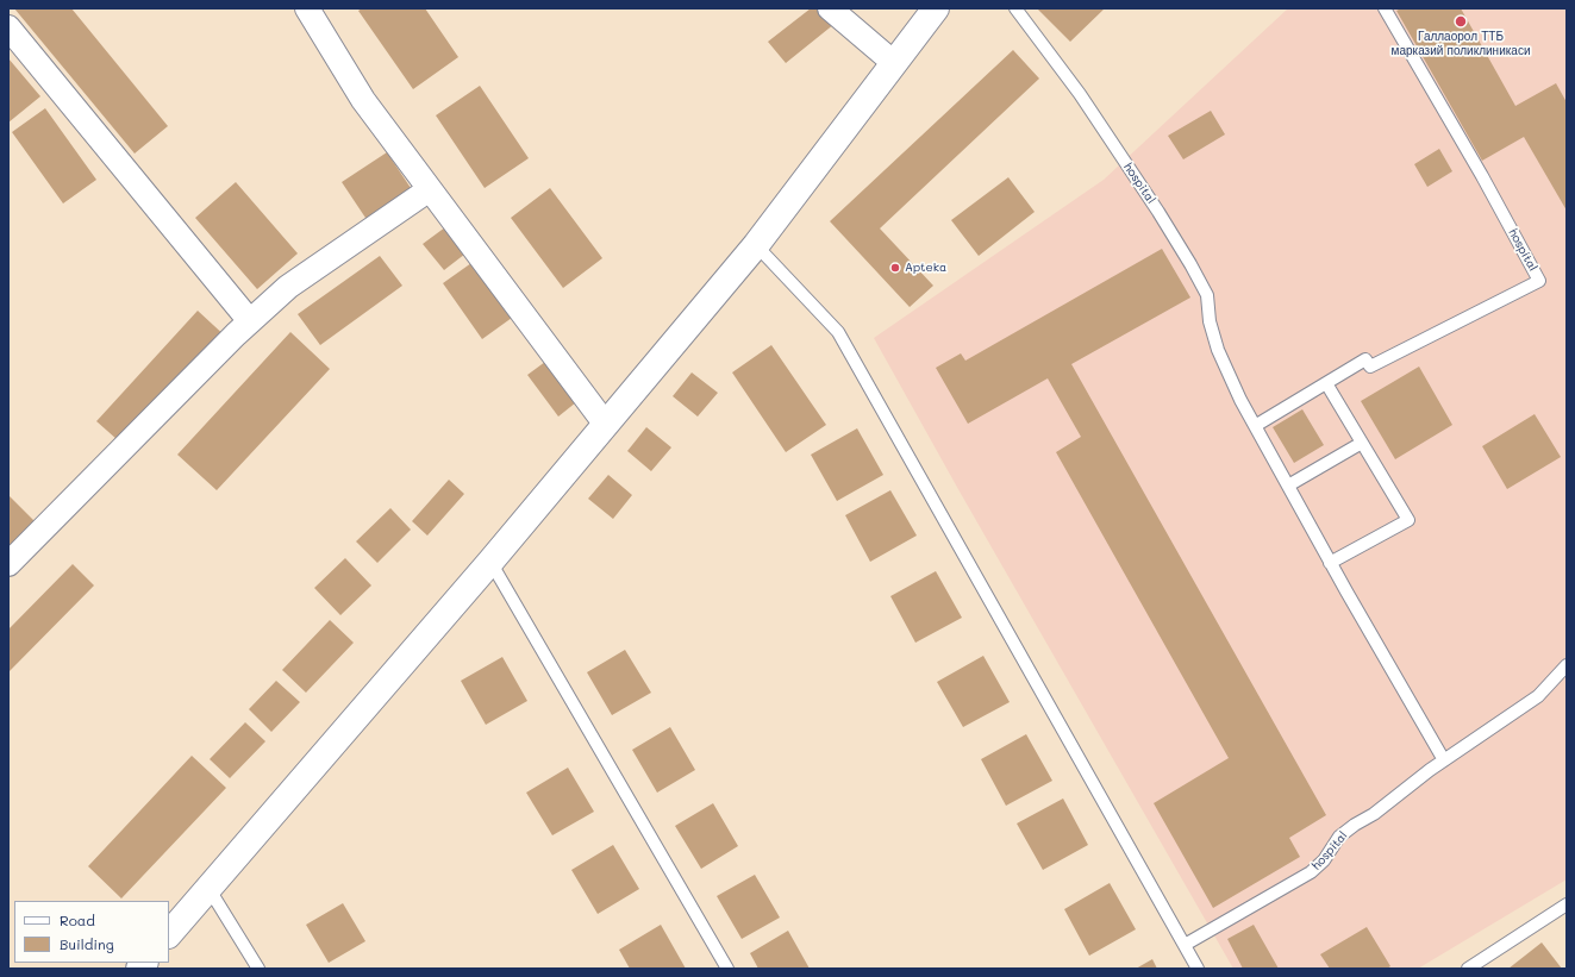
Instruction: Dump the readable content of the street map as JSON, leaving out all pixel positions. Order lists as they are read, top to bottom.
{
  "streets": {
    "lane": ["hospital"]
  },
  "places": ["Галлаорол ТТБ марказий поликлиникаси", "Apteka"],
  "legend": ["Road", "Building"]
}
